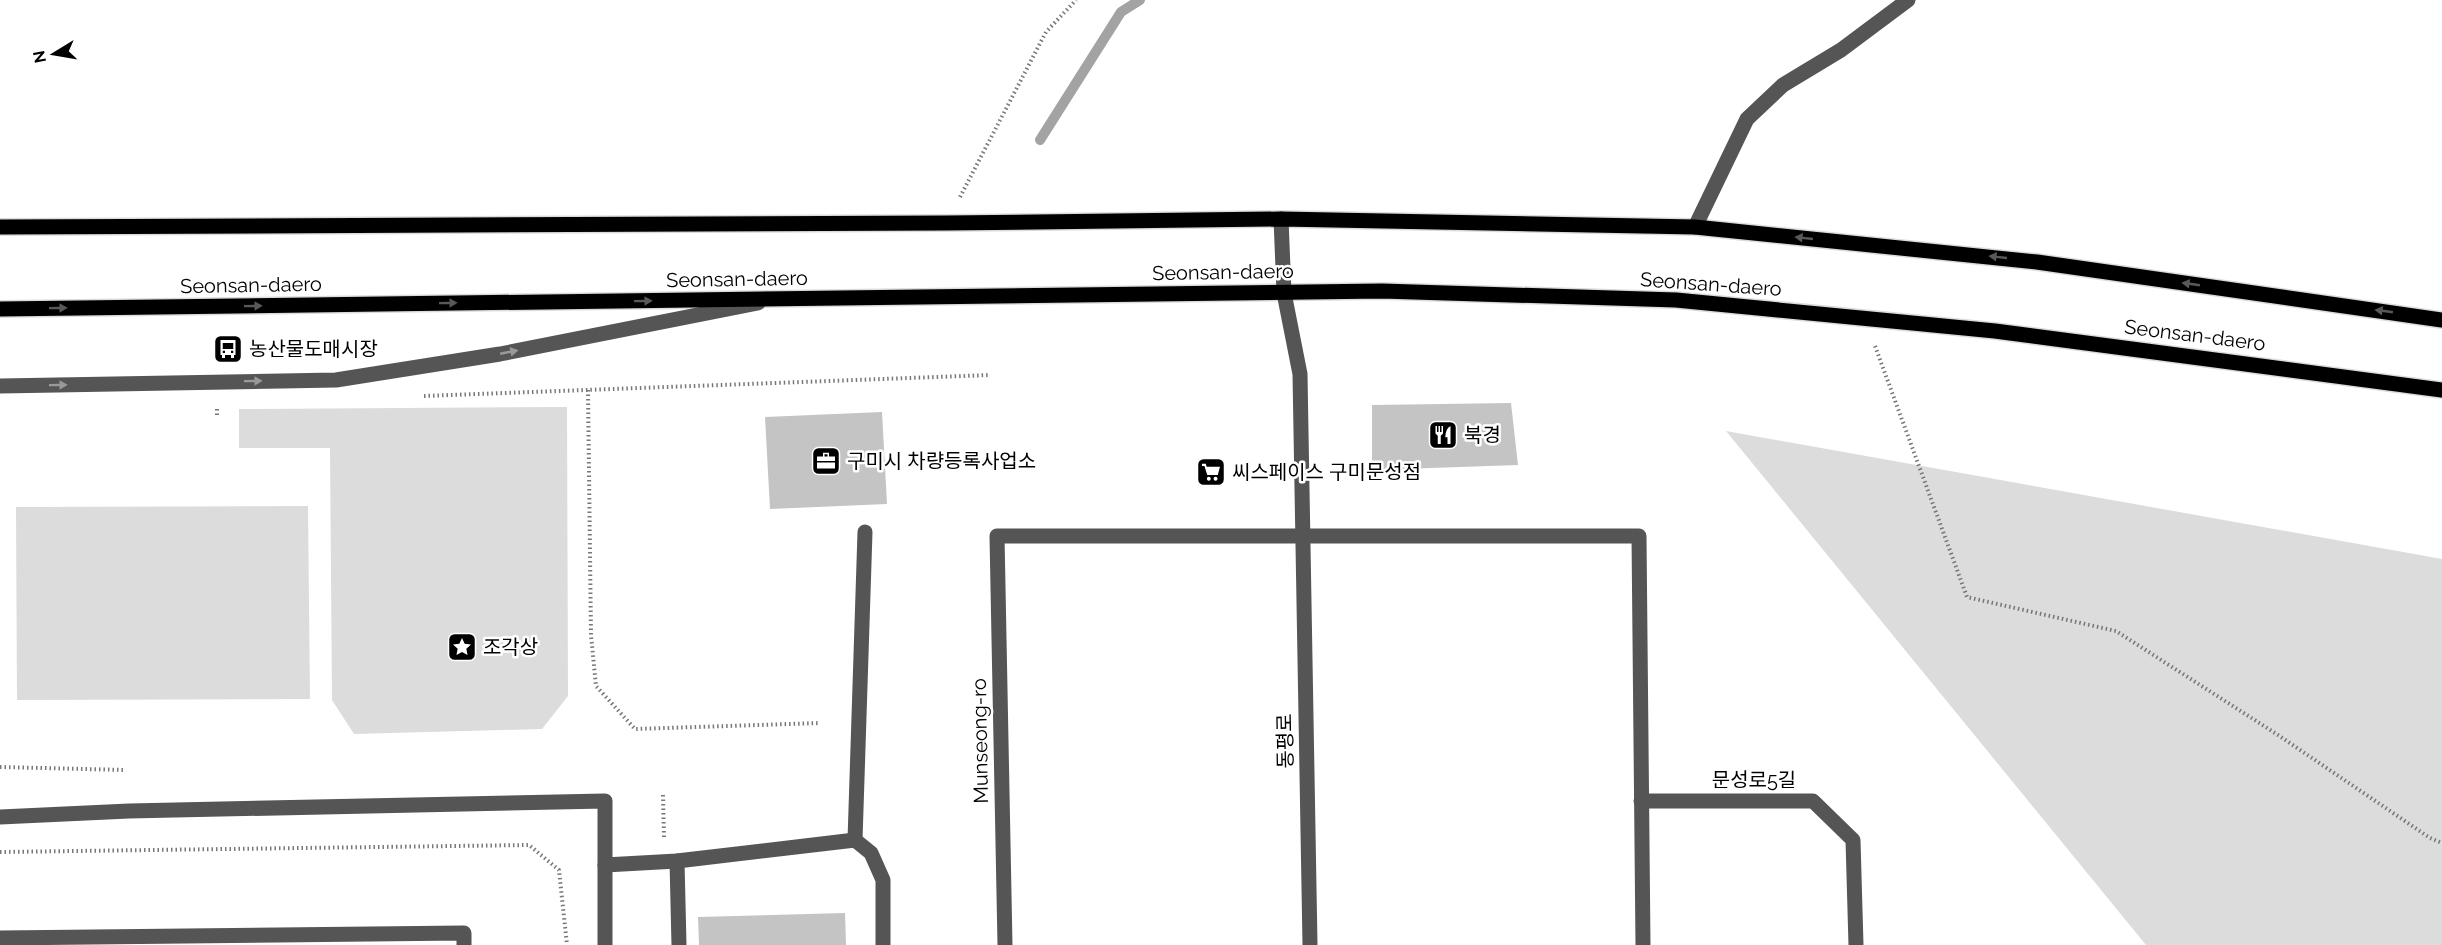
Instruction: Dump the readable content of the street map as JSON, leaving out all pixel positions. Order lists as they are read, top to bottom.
{
  "streets": {
    "main road": ["Seonsan-daero"],
    "street": ["Munseong-ro", "동평로", "문성로5길"]
  },
  "crossings": [
    ["Seonsan-daero", "동평로"],
    ["Munseong-ro", "동평로"]
  ],
  "places": {
    "bus stop": ["농산물도매시장"],
    "restaurant": ["북경"],
    "office": ["구미시 차량등록사업소"],
    "supermarket": ["씨스페이스 구미문성점"],
    "place": ["조각상"]
  },
  "north": "left"
}
